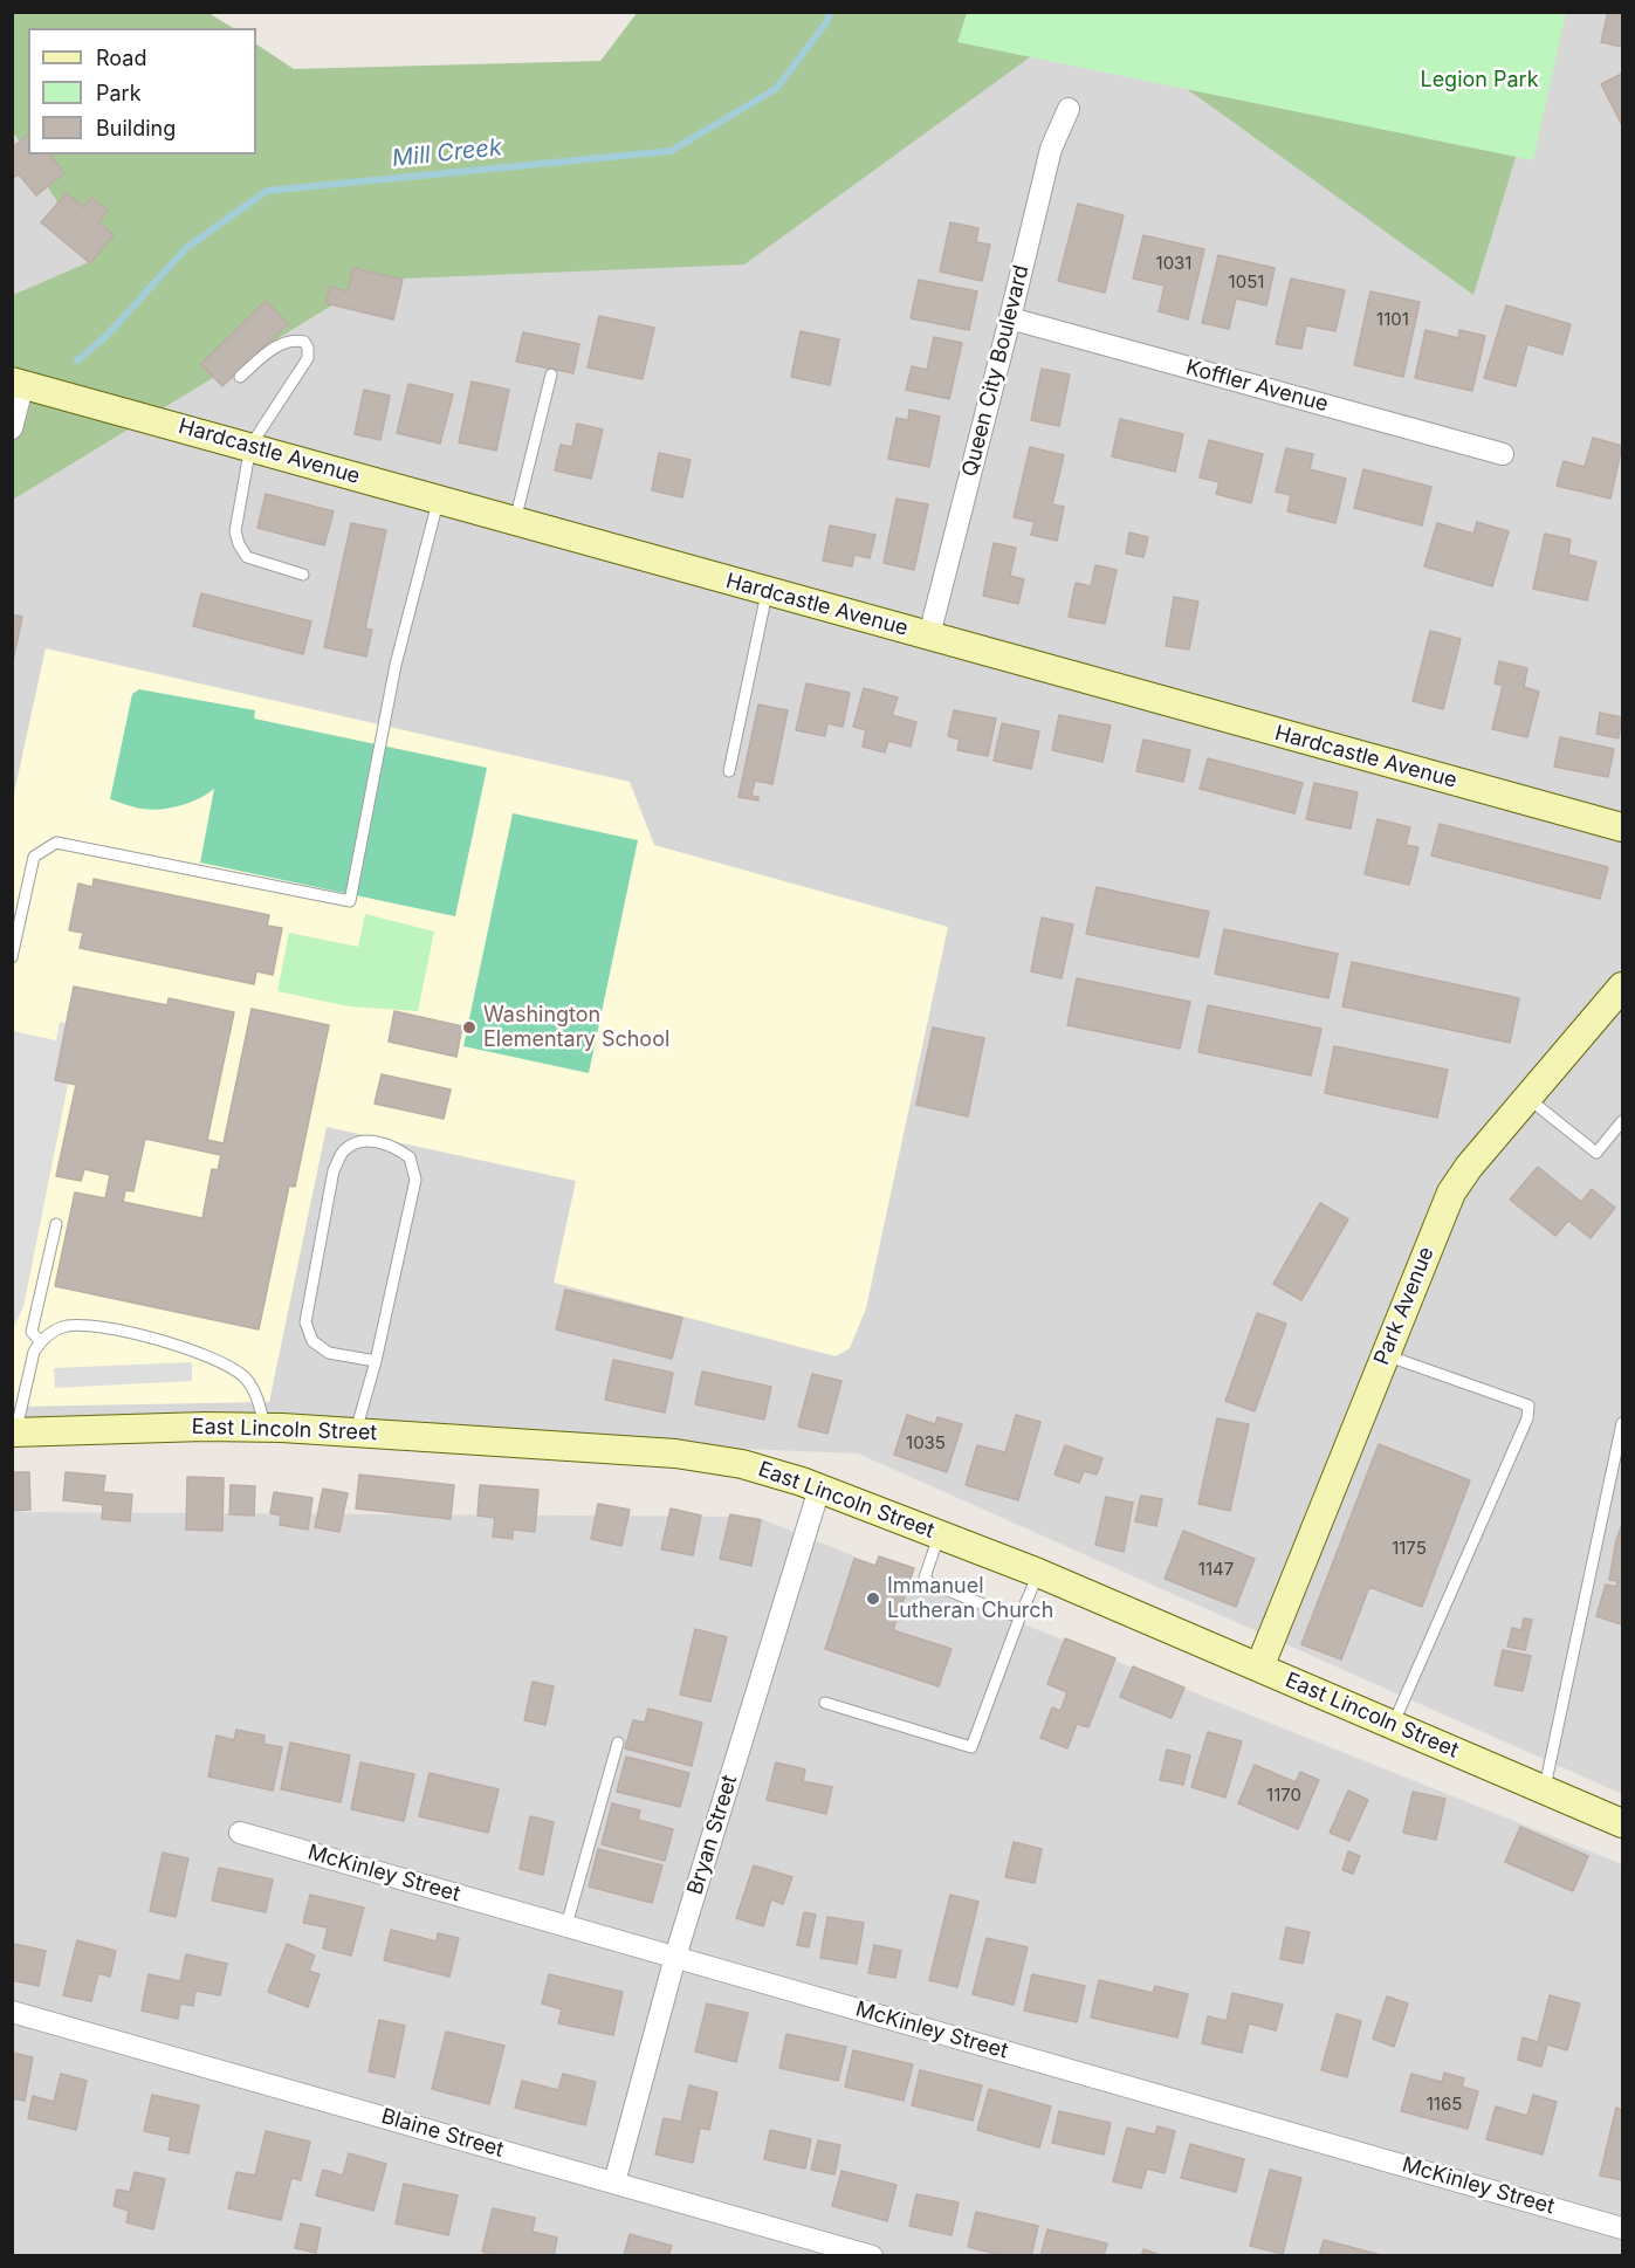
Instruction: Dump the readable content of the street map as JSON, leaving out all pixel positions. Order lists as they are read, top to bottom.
{
  "streets": {
    "street": [
      "Queen City Boulevard",
      "Koffler Avenue",
      "Hardcastle Avenue",
      "Park Avenue",
      "East Lincoln Street",
      "Bryan Street",
      "McKinley Street",
      "Blaine Street"
    ]
  },
  "crossings": [
    ["Queen City Boulevard", "Koffler Avenue"],
    ["Queen City Boulevard", "Hardcastle Avenue"],
    ["Park Avenue", "East Lincoln Street"],
    ["East Lincoln Street", "Bryan Street"],
    ["Bryan Street", "McKinley Street"],
    ["Bryan Street", "Blaine Street"]
  ],
  "water": ["Mill Creek"],
  "parks": ["Legion Park"],
  "places": ["Washington Elementary School", "Immanuel Lutheran Church"],
  "house_numbers": [
    "1031",
    "1051",
    "1101",
    "1035",
    "1175",
    "1147",
    "1170",
    "1165"
  ],
  "legend": ["Road", "Park", "Building"]
}
